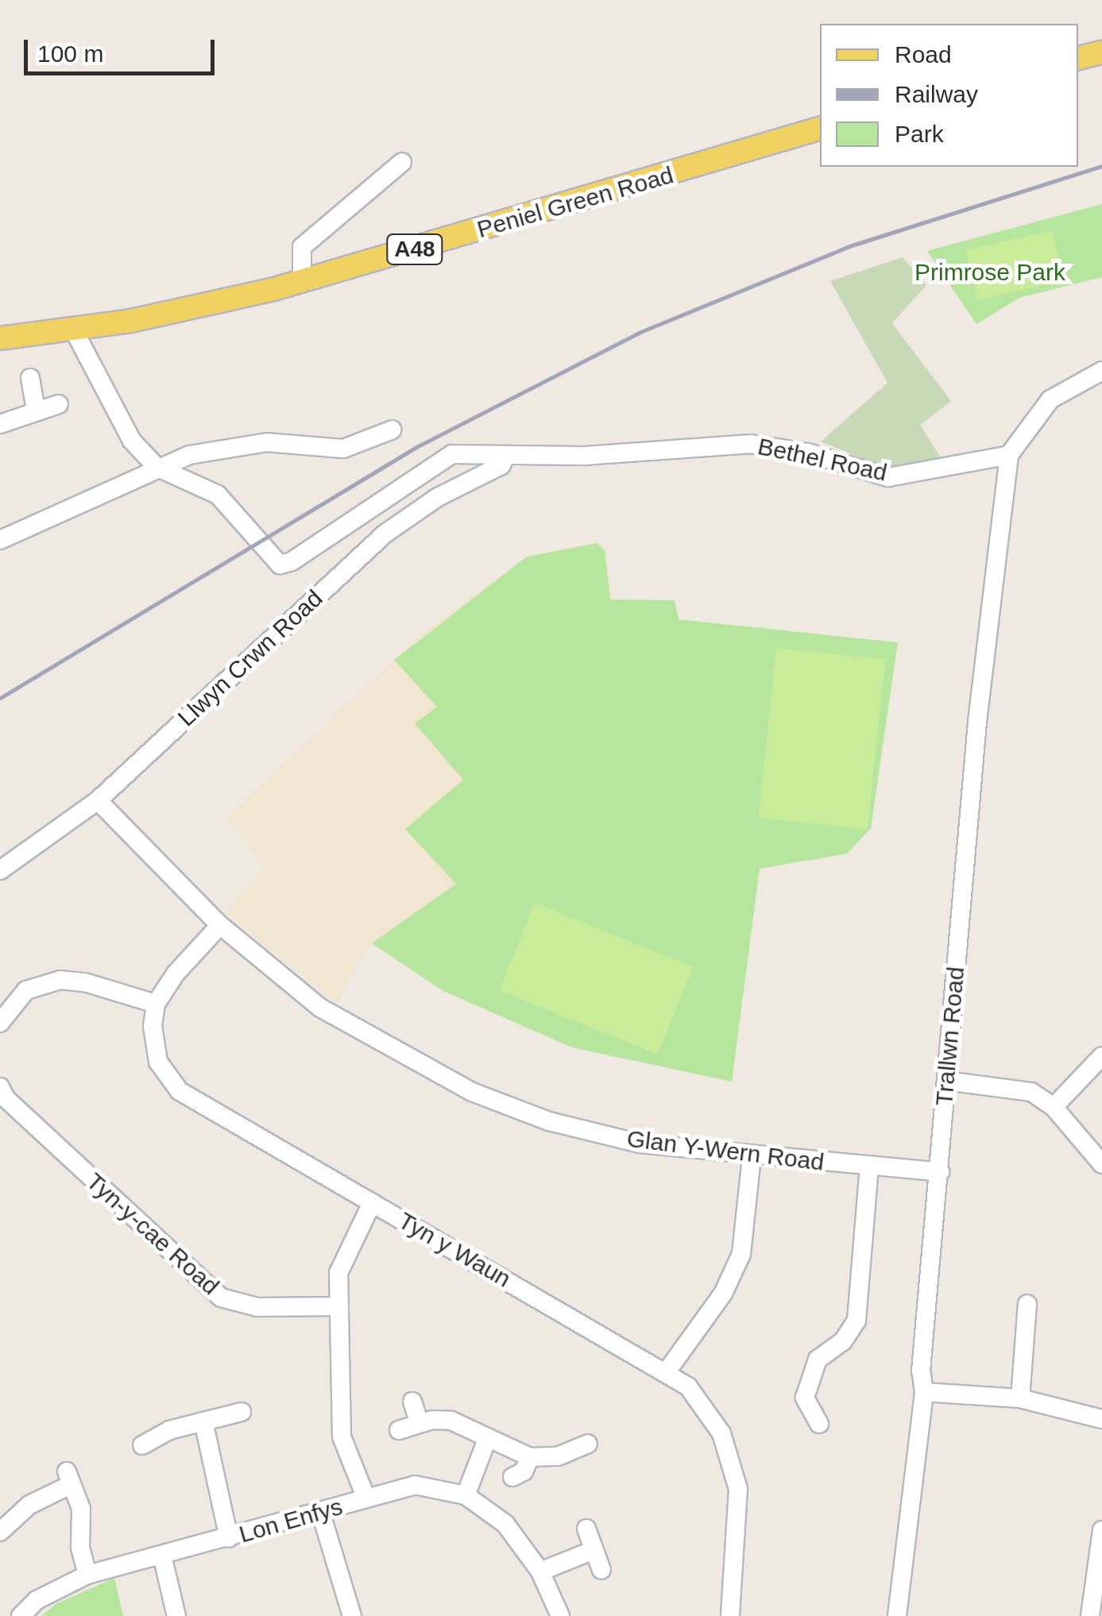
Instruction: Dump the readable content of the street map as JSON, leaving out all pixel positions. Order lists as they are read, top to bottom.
{
  "streets": {
    "main road": ["Peniel Green Road", "A48"],
    "street": [
      "Bethel Road",
      "Llwyn Crwn Road",
      "Trallwn Road",
      "Glan Y-Wern Road",
      "Tyn-y-cae Road",
      "Tyn y Waun",
      "Lon Enfys"
    ]
  },
  "crossings": [
    ["Bethel Road", "Llwyn Crwn Road"],
    ["Bethel Road", "Trallwn Road"],
    ["Llwyn Crwn Road", "Glan Y-Wern Road"],
    ["Trallwn Road", "Glan Y-Wern Road"]
  ],
  "parks": ["Primrose Park"],
  "legend": ["Road", "Railway", "Park"],
  "scale_bar": "100 m"
}
